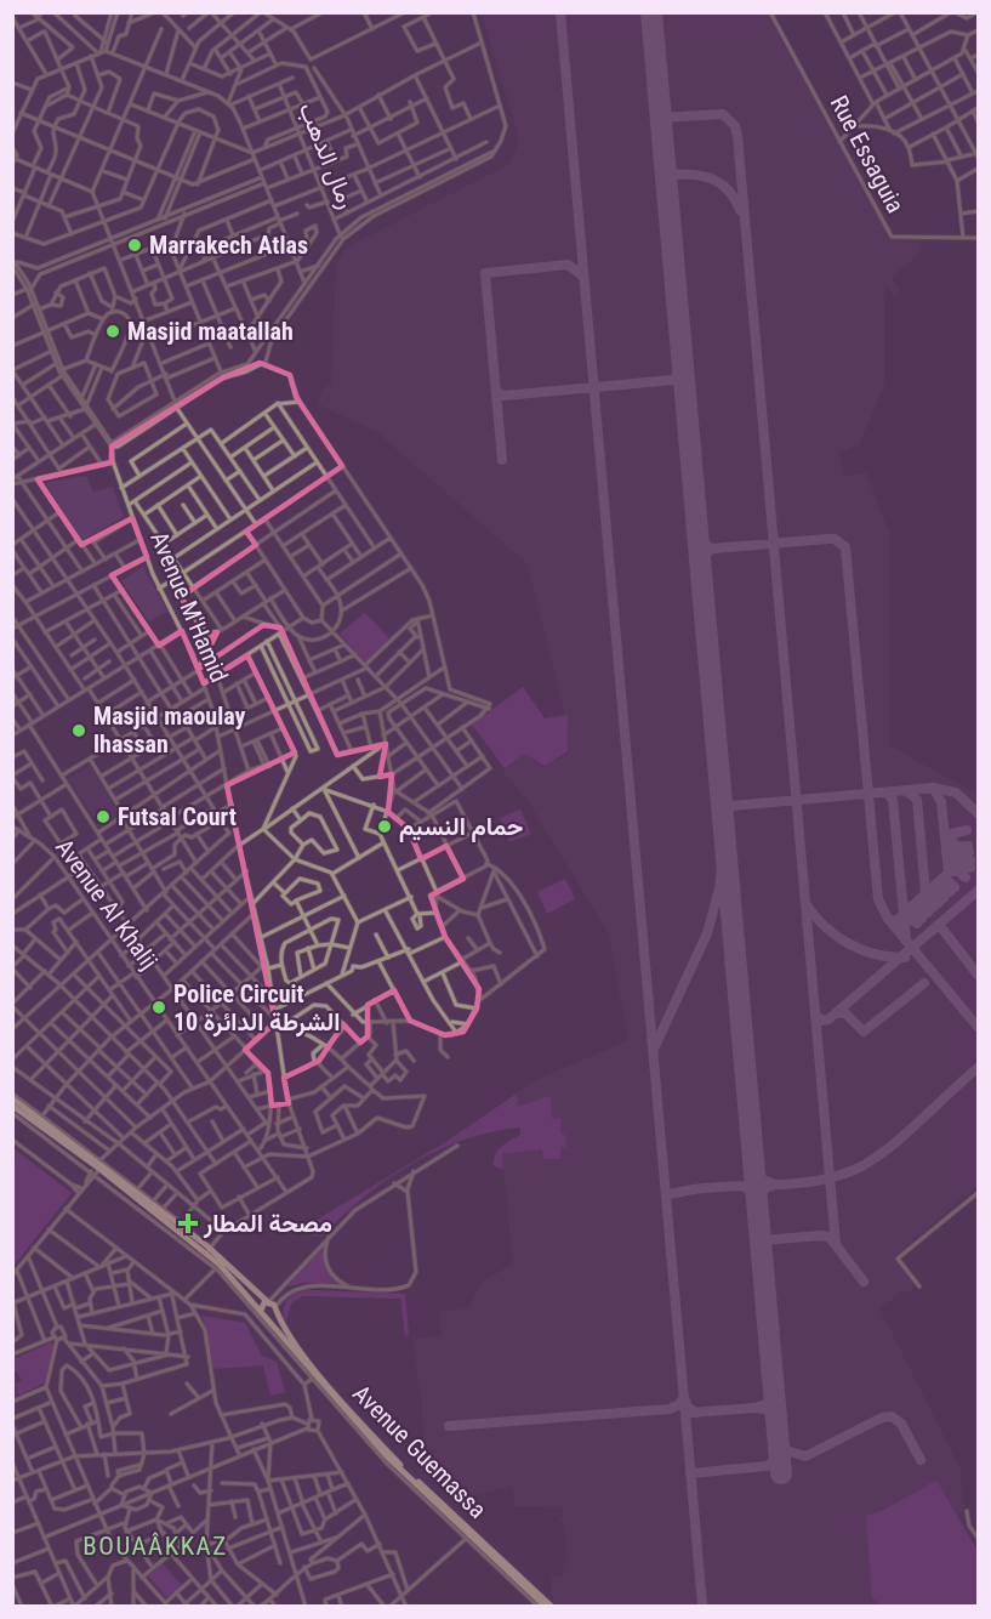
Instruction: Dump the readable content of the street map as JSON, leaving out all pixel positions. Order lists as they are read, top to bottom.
{
  "streets": {
    "main road": ["Avenue Guemassa"],
    "street": [
      "Rue Essaguia",
      "رمال الدهب",
      "Avenue M'Hamid",
      "Avenue Al Khalij"
    ]
  },
  "crossings": [
    ["Avenue M'Hamid", "Avenue Al Khalij"]
  ],
  "districts": ["BOUAÂKKAZ"],
  "places": {
    "other": [
      "Marrakech Atlas",
      "Masjid maatallah",
      "Masjid maoulay lhassan",
      "Futsal Court",
      "حمام النسيم",
      "Police Circuit 10 الشرطة الدائرة"
    ],
    "health": ["مصحة المطار"]
  }
}
